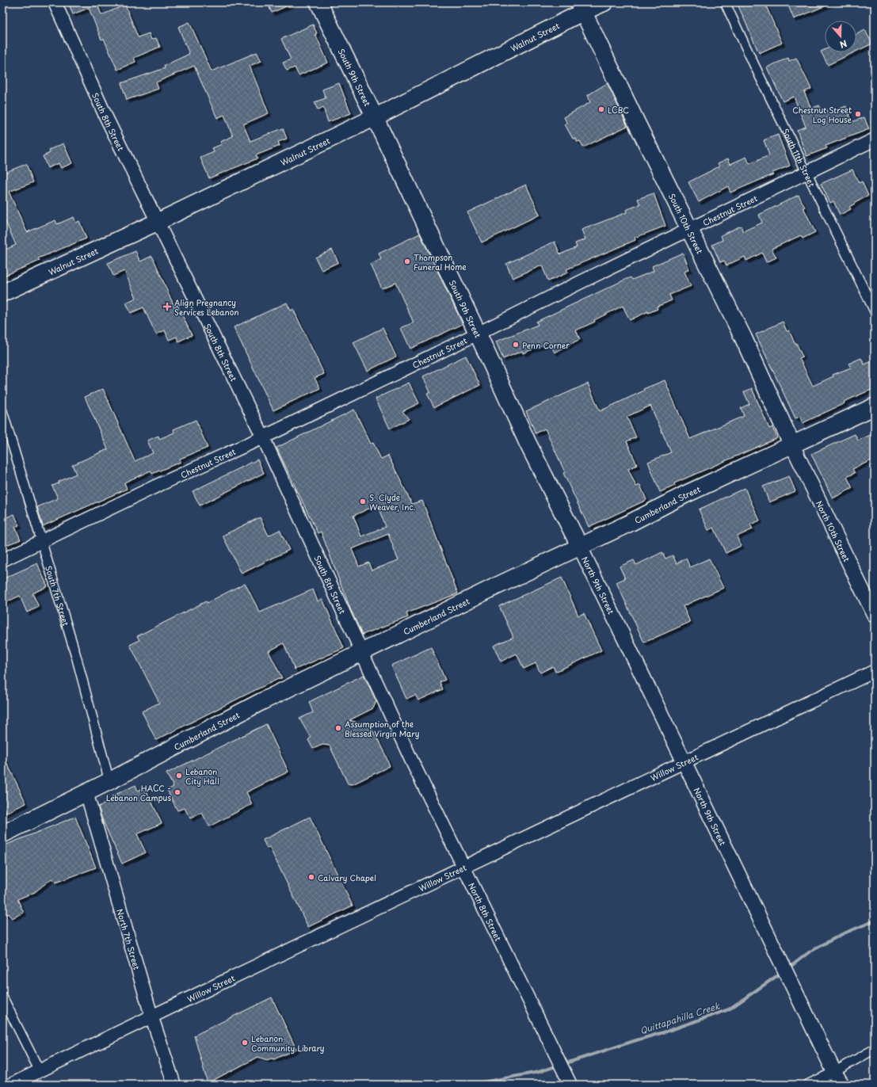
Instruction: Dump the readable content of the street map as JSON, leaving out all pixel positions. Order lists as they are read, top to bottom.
{
  "streets": {
    "highway": [
      "Walnut Street",
      "South 9th Street",
      "South 10th Street",
      "Cumberland Street"
    ],
    "main road": ["North 10th Street", "North 9th Street"],
    "street": [
      "South 8th Street",
      "South 11th Street",
      "Chestnut Street",
      "South 7th Street",
      "Willow Street",
      "North 8th Street",
      "North 7th Street"
    ]
  },
  "crossings": [
    ["Walnut Street", "South 9th Street"],
    ["Walnut Street", "South 8th Street"],
    ["Walnut Street", "South 10th Street"],
    ["South 9th Street", "Chestnut Street"],
    ["South 9th Street", "Cumberland Street"],
    ["South 9th Street", "North 9th Street"],
    ["South 8th Street", "Chestnut Street"],
    ["South 8th Street", "Cumberland Street"],
    ["South 8th Street", "North 8th Street"],
    ["South 11th Street", "Chestnut Street"],
    ["Chestnut Street", "South 10th Street"],
    ["Chestnut Street", "South 7th Street"],
    ["South 10th Street", "Cumberland Street"],
    ["South 10th Street", "North 10th Street"],
    ["Cumberland Street", "North 10th Street"],
    ["Cumberland Street", "North 9th Street"],
    ["Cumberland Street", "South 7th Street"],
    ["Cumberland Street", "North 8th Street"],
    ["Cumberland Street", "North 7th Street"],
    ["North 9th Street", "Willow Street"],
    ["Willow Street", "North 8th Street"],
    ["Willow Street", "North 7th Street"]
  ],
  "water": ["Quittapahilla Creek"],
  "places": {
    "other": [
      "LCBC",
      "Chestnut Street Log House",
      "Thompson Funeral Home",
      "Penn Corner",
      "S. Clyde Weaver, Inc.",
      "Assumption of the Blessed Virgin Mary",
      "Lebanon City Hall",
      "HACC - Lebanon Campus",
      "Calvary Chapel",
      "Lebanon Community Library"
    ],
    "health": ["Align Pregnancy Services Lebanon"]
  },
  "north": "bottom"
}
